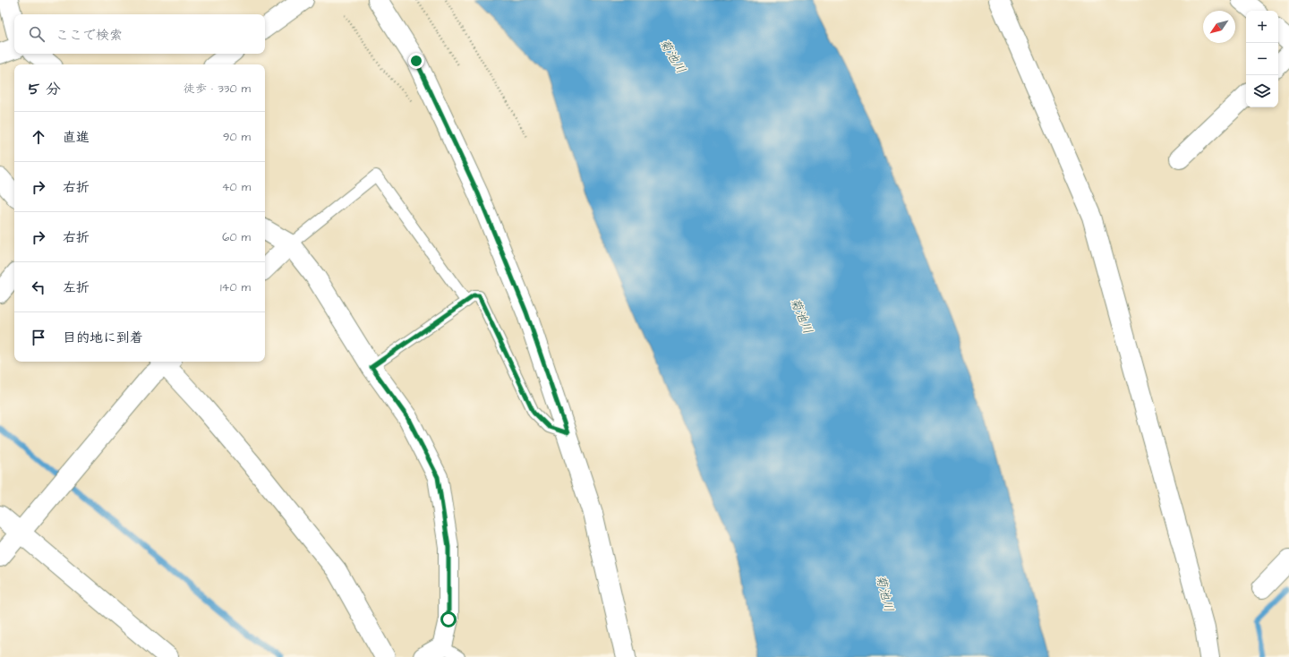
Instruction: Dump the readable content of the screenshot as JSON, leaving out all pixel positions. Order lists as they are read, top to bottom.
{
  "water": ["菊池川"],
  "north": "bottom left",
  "page": {
    "map_buttons": ["+", "−"],
    "search": "ここで検索",
    "heading": ["5 分", "徒歩 · 330 m"],
    "list": [
      ["直進", "90 m"],
      ["右折", "40 m"],
      ["右折", "60 m"],
      ["左折", "140 m"],
      "目的地に到着"
    ]
  }
}
